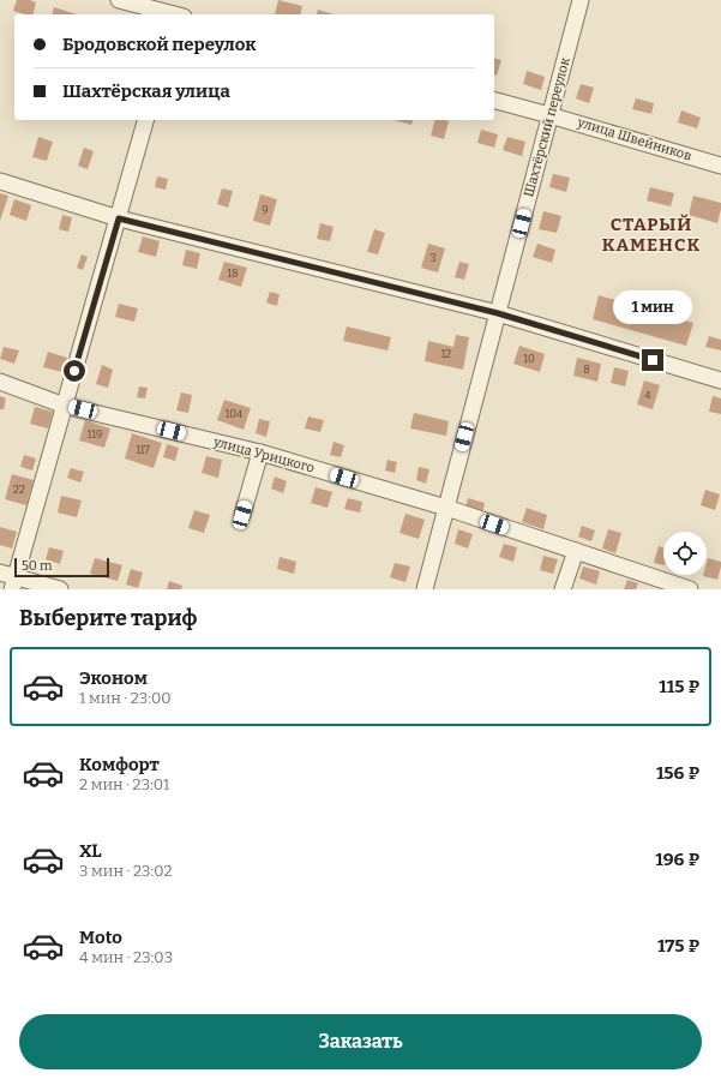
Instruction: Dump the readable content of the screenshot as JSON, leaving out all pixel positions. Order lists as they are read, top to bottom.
{
  "streets": {
    "street": ["Шахтёрский переулок", "улица Швейников", "улица Урицкого"]
  },
  "crossings": [
    ["Шахтёрский переулок", "улица Швейников"],
    ["Шахтёрский переулок", "улица Урицкого"]
  ],
  "districts": ["СТАРЫЙ КАМЕНСК"],
  "house_numbers": [
    "9",
    "3",
    "18",
    "12",
    "10",
    "8",
    "4",
    "104",
    "119",
    "117",
    "22"
  ],
  "scale_bar": "50 m",
  "page": {
    "banner": ["Бродовской переулок", "Шахтёрская улица"],
    "bubble": "1 мин",
    "scale": "50 m",
    "heading": "Выберите тариф",
    "list": [
      {
        "name": "Эконом",
        "note": "1 мин · 23:00",
        "value": "115 ₽"
      },
      {
        "name": "Комфорт",
        "note": "2 мин · 23:01",
        "value": "156 ₽"
      },
      {
        "name": "XL",
        "note": "3 мин · 23:02",
        "value": "196 ₽"
      },
      {
        "name": "Moto",
        "note": "4 мин · 23:03",
        "value": "175 ₽"
      }
    ],
    "buttons": "Заказать"
  }
}
